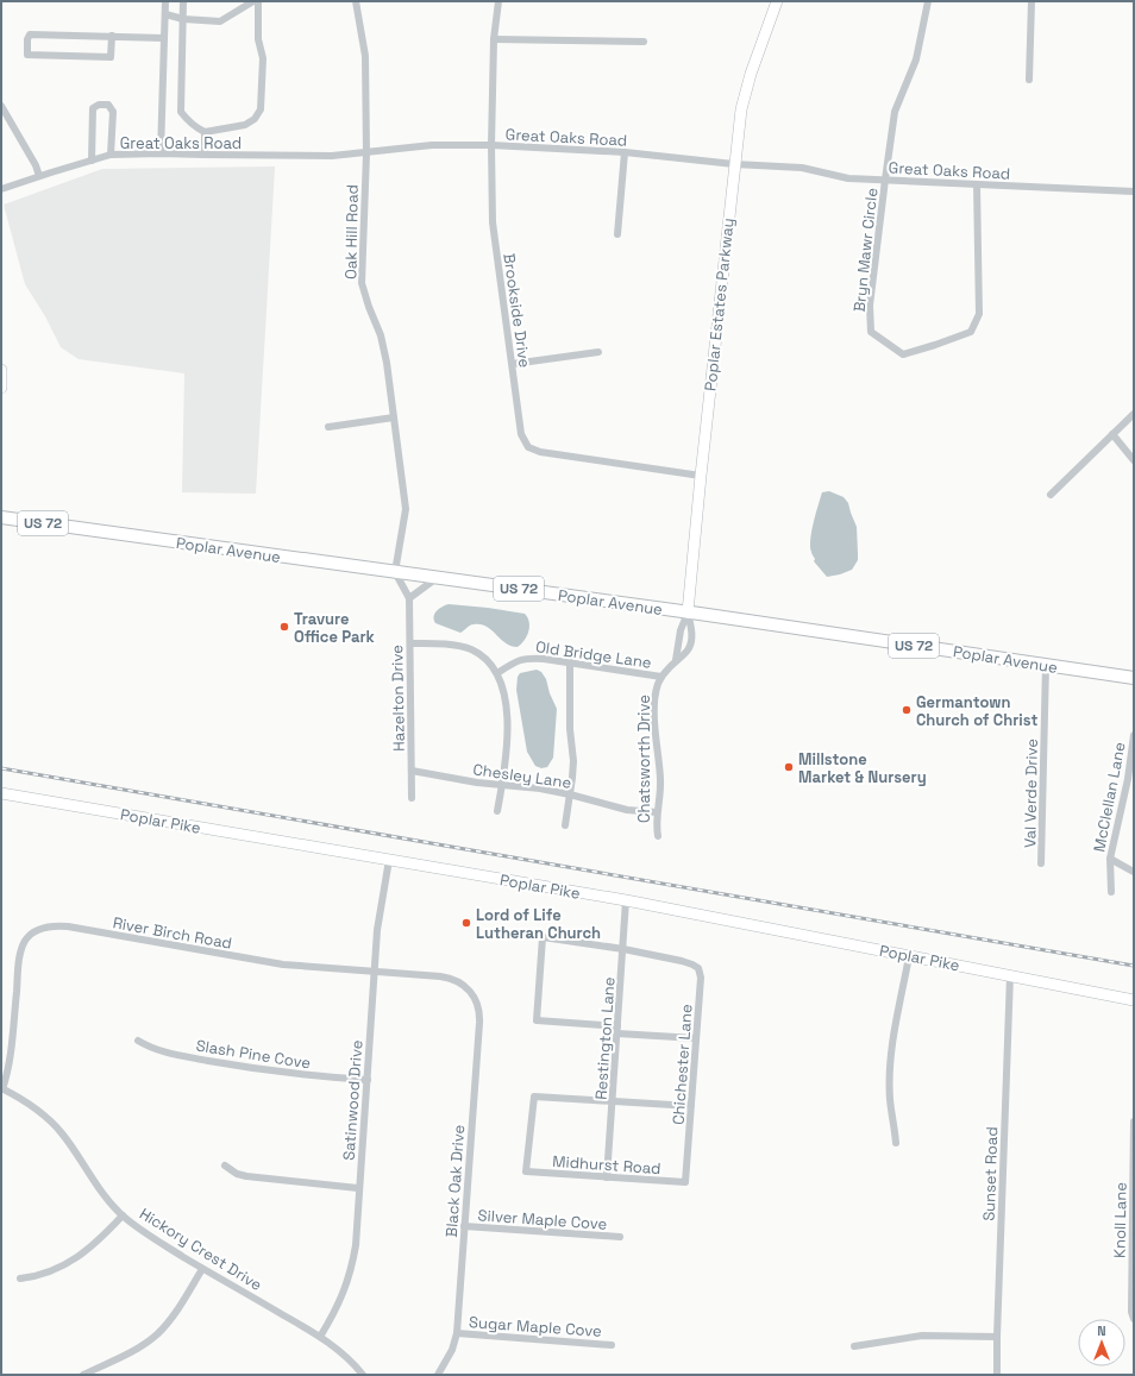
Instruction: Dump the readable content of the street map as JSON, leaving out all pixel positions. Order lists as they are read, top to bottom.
{
  "streets": {
    "main road": [
      "Poplar Estates Parkway",
      "US 72",
      "Poplar Avenue",
      "Poplar Pike"
    ],
    "street": [
      "Great Oaks Road",
      "Oak Hill Road",
      "Bryn Mawr Circle",
      "Brookside Drive",
      "Old Bridge Lane",
      "Hazelton Drive",
      "Chatsworth Drive",
      "Chesley Lane",
      "Val Verde Drive",
      "McClellan Lane",
      "River Birch Road",
      "Restington Lane",
      "Slash Pine Cove",
      "Chichester Lane",
      "Satinwood Drive",
      "Midhurst Road",
      "Sunset Road",
      "Black Oak Drive",
      "Silver Maple Cove",
      "Knoll Lane",
      "Hickory Crest Drive",
      "Sugar Maple Cove"
    ]
  },
  "crossings": [
    ["Great Oaks Road", "Oak Hill Road"],
    ["Great Oaks Road", "Bryn Mawr Circle"],
    ["Great Oaks Road", "Poplar Estates Parkway"],
    ["Great Oaks Road", "Brookside Drive"],
    ["Oak Hill Road", "Poplar Avenue"],
    ["Oak Hill Road", "Hazelton Drive"],
    ["Poplar Estates Parkway", "Brookside Drive"],
    ["Poplar Estates Parkway", "Poplar Avenue"],
    ["Poplar Estates Parkway", "Chatsworth Drive"],
    ["Poplar Avenue", "Hazelton Drive"],
    ["Poplar Avenue", "Chatsworth Drive"],
    ["Poplar Avenue", "Val Verde Drive"],
    ["Old Bridge Lane", "Chatsworth Drive"],
    ["Hazelton Drive", "Chesley Lane"],
    ["Chatsworth Drive", "Chesley Lane"],
    ["Poplar Pike", "Restington Lane"],
    ["Poplar Pike", "Satinwood Drive"],
    ["Poplar Pike", "Sunset Road"],
    ["River Birch Road", "Satinwood Drive"],
    ["River Birch Road", "Black Oak Drive"],
    ["River Birch Road", "Hickory Crest Drive"],
    ["Restington Lane", "Chichester Lane"],
    ["Restington Lane", "Midhurst Road"],
    ["Slash Pine Cove", "Satinwood Drive"],
    ["Chichester Lane", "Midhurst Road"],
    ["Satinwood Drive", "Hickory Crest Drive"],
    ["Black Oak Drive", "Silver Maple Cove"],
    ["Black Oak Drive", "Sugar Maple Cove"]
  ],
  "places": [
    "Travure Office Park",
    "Germantown Church of Christ",
    "Millstone Market & Nursery",
    "Lord of Life Lutheran Church"
  ],
  "north": "top"
}
